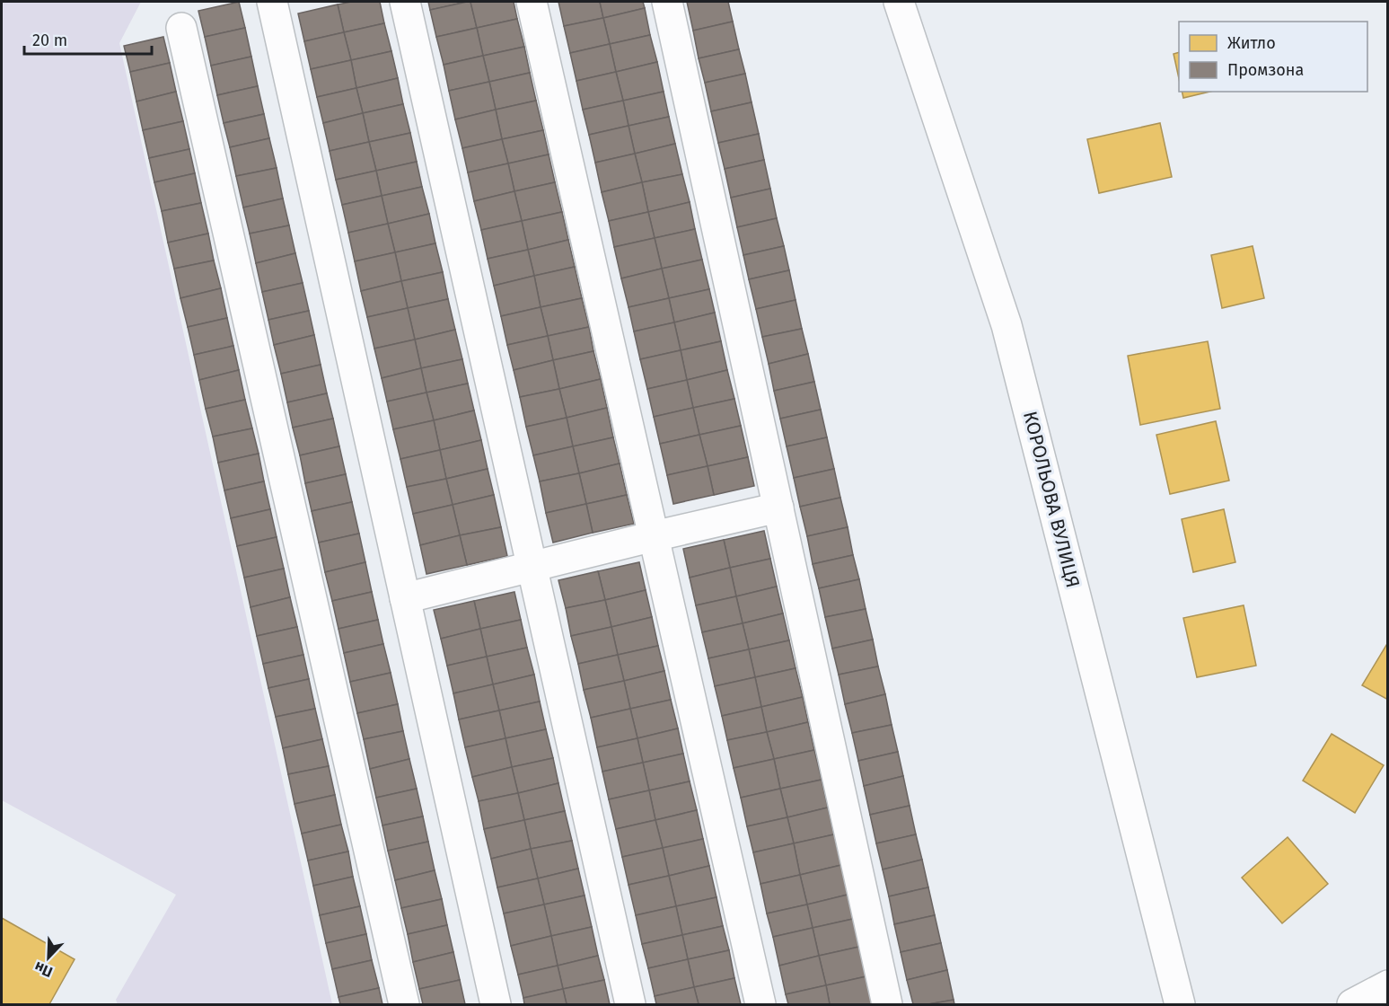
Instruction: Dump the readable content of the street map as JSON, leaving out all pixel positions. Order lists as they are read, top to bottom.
{
  "streets": {
    "street": ["КОРОЛЬОВА ВУЛИЦЯ"]
  },
  "legend": ["Житло", "Промзона"],
  "scale_bar": "20 m",
  "north": "bottom left"
}
